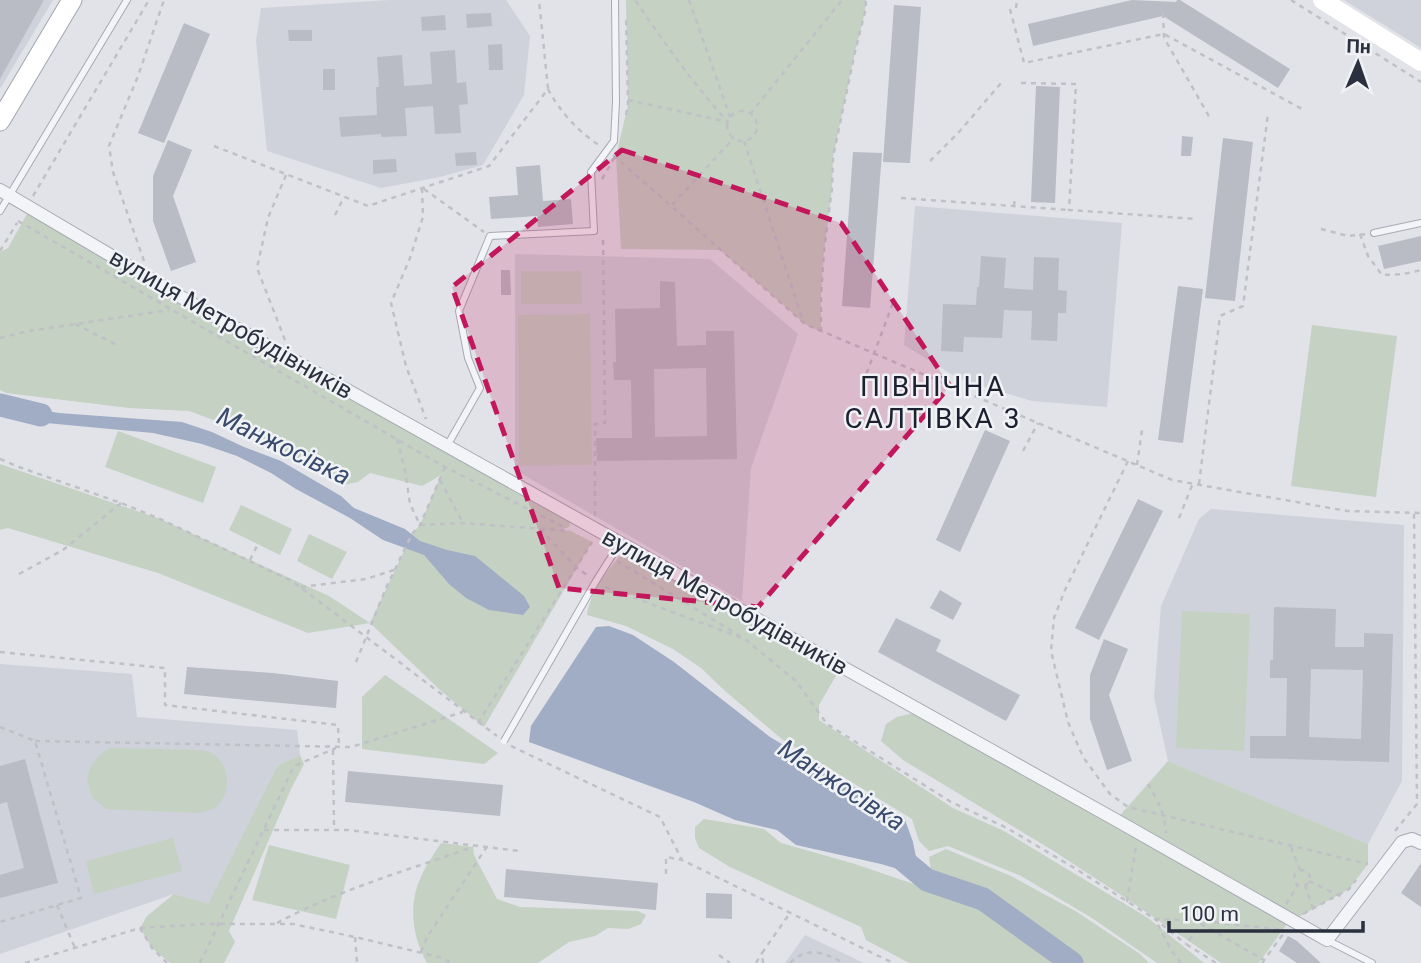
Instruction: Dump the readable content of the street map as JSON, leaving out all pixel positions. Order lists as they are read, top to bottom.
{
  "streets": {
    "street": ["вулиця Метробудівників"]
  },
  "districts": ["ПІВНІЧНА САЛТІВКА 3"],
  "water": ["Манжосівка"],
  "scale_bar": "100 m",
  "north": "top"
}
